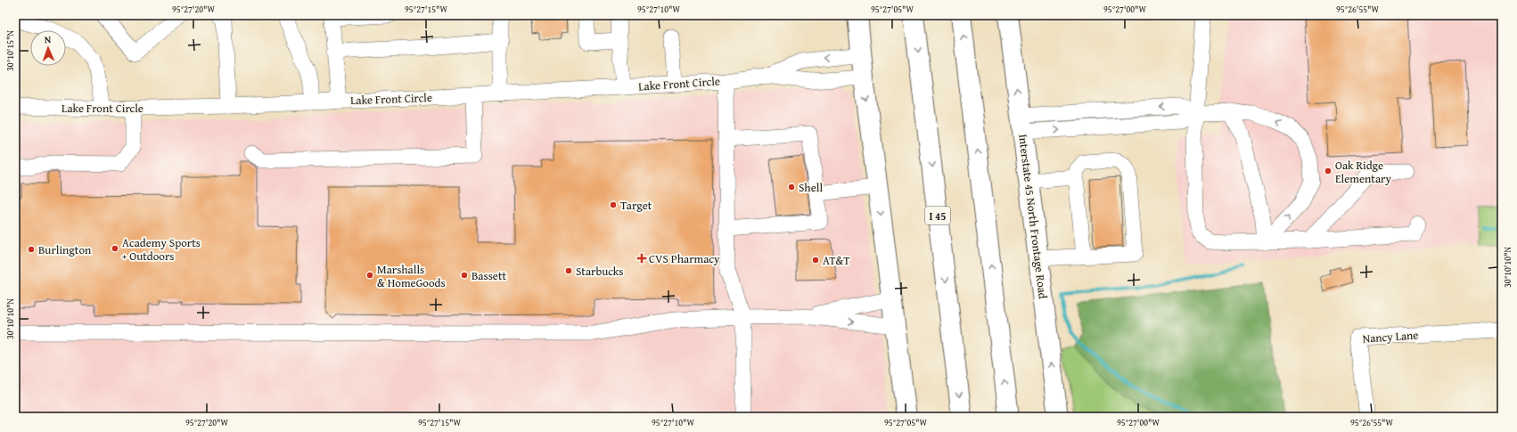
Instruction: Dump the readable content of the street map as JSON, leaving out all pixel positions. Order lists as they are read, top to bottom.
{
  "streets": {
    "main road": ["I 45", "Interstate 45 North Frontage Road"],
    "street": ["Lake Front Circle", "Nancy Lane"]
  },
  "places": {
    "other": [
      "Oak Ridge Elementary",
      "Shell",
      "Target",
      "Academy Sports + Outdoors",
      "Burlington",
      "AT&T",
      "Starbucks",
      "Marshalls & HomeGoods",
      "Bassett"
    ],
    "health": ["CVS Pharmacy"]
  },
  "north": "top",
  "coordinates": [
    "95°27'20\"W",
    "95°27'15\"W",
    "95°27'10\"W",
    "95°27'05\"W",
    "95°27'00\"W",
    "95°26'55\"W",
    "30°10'15\"N",
    "30°10'10\"N"
  ]
}
